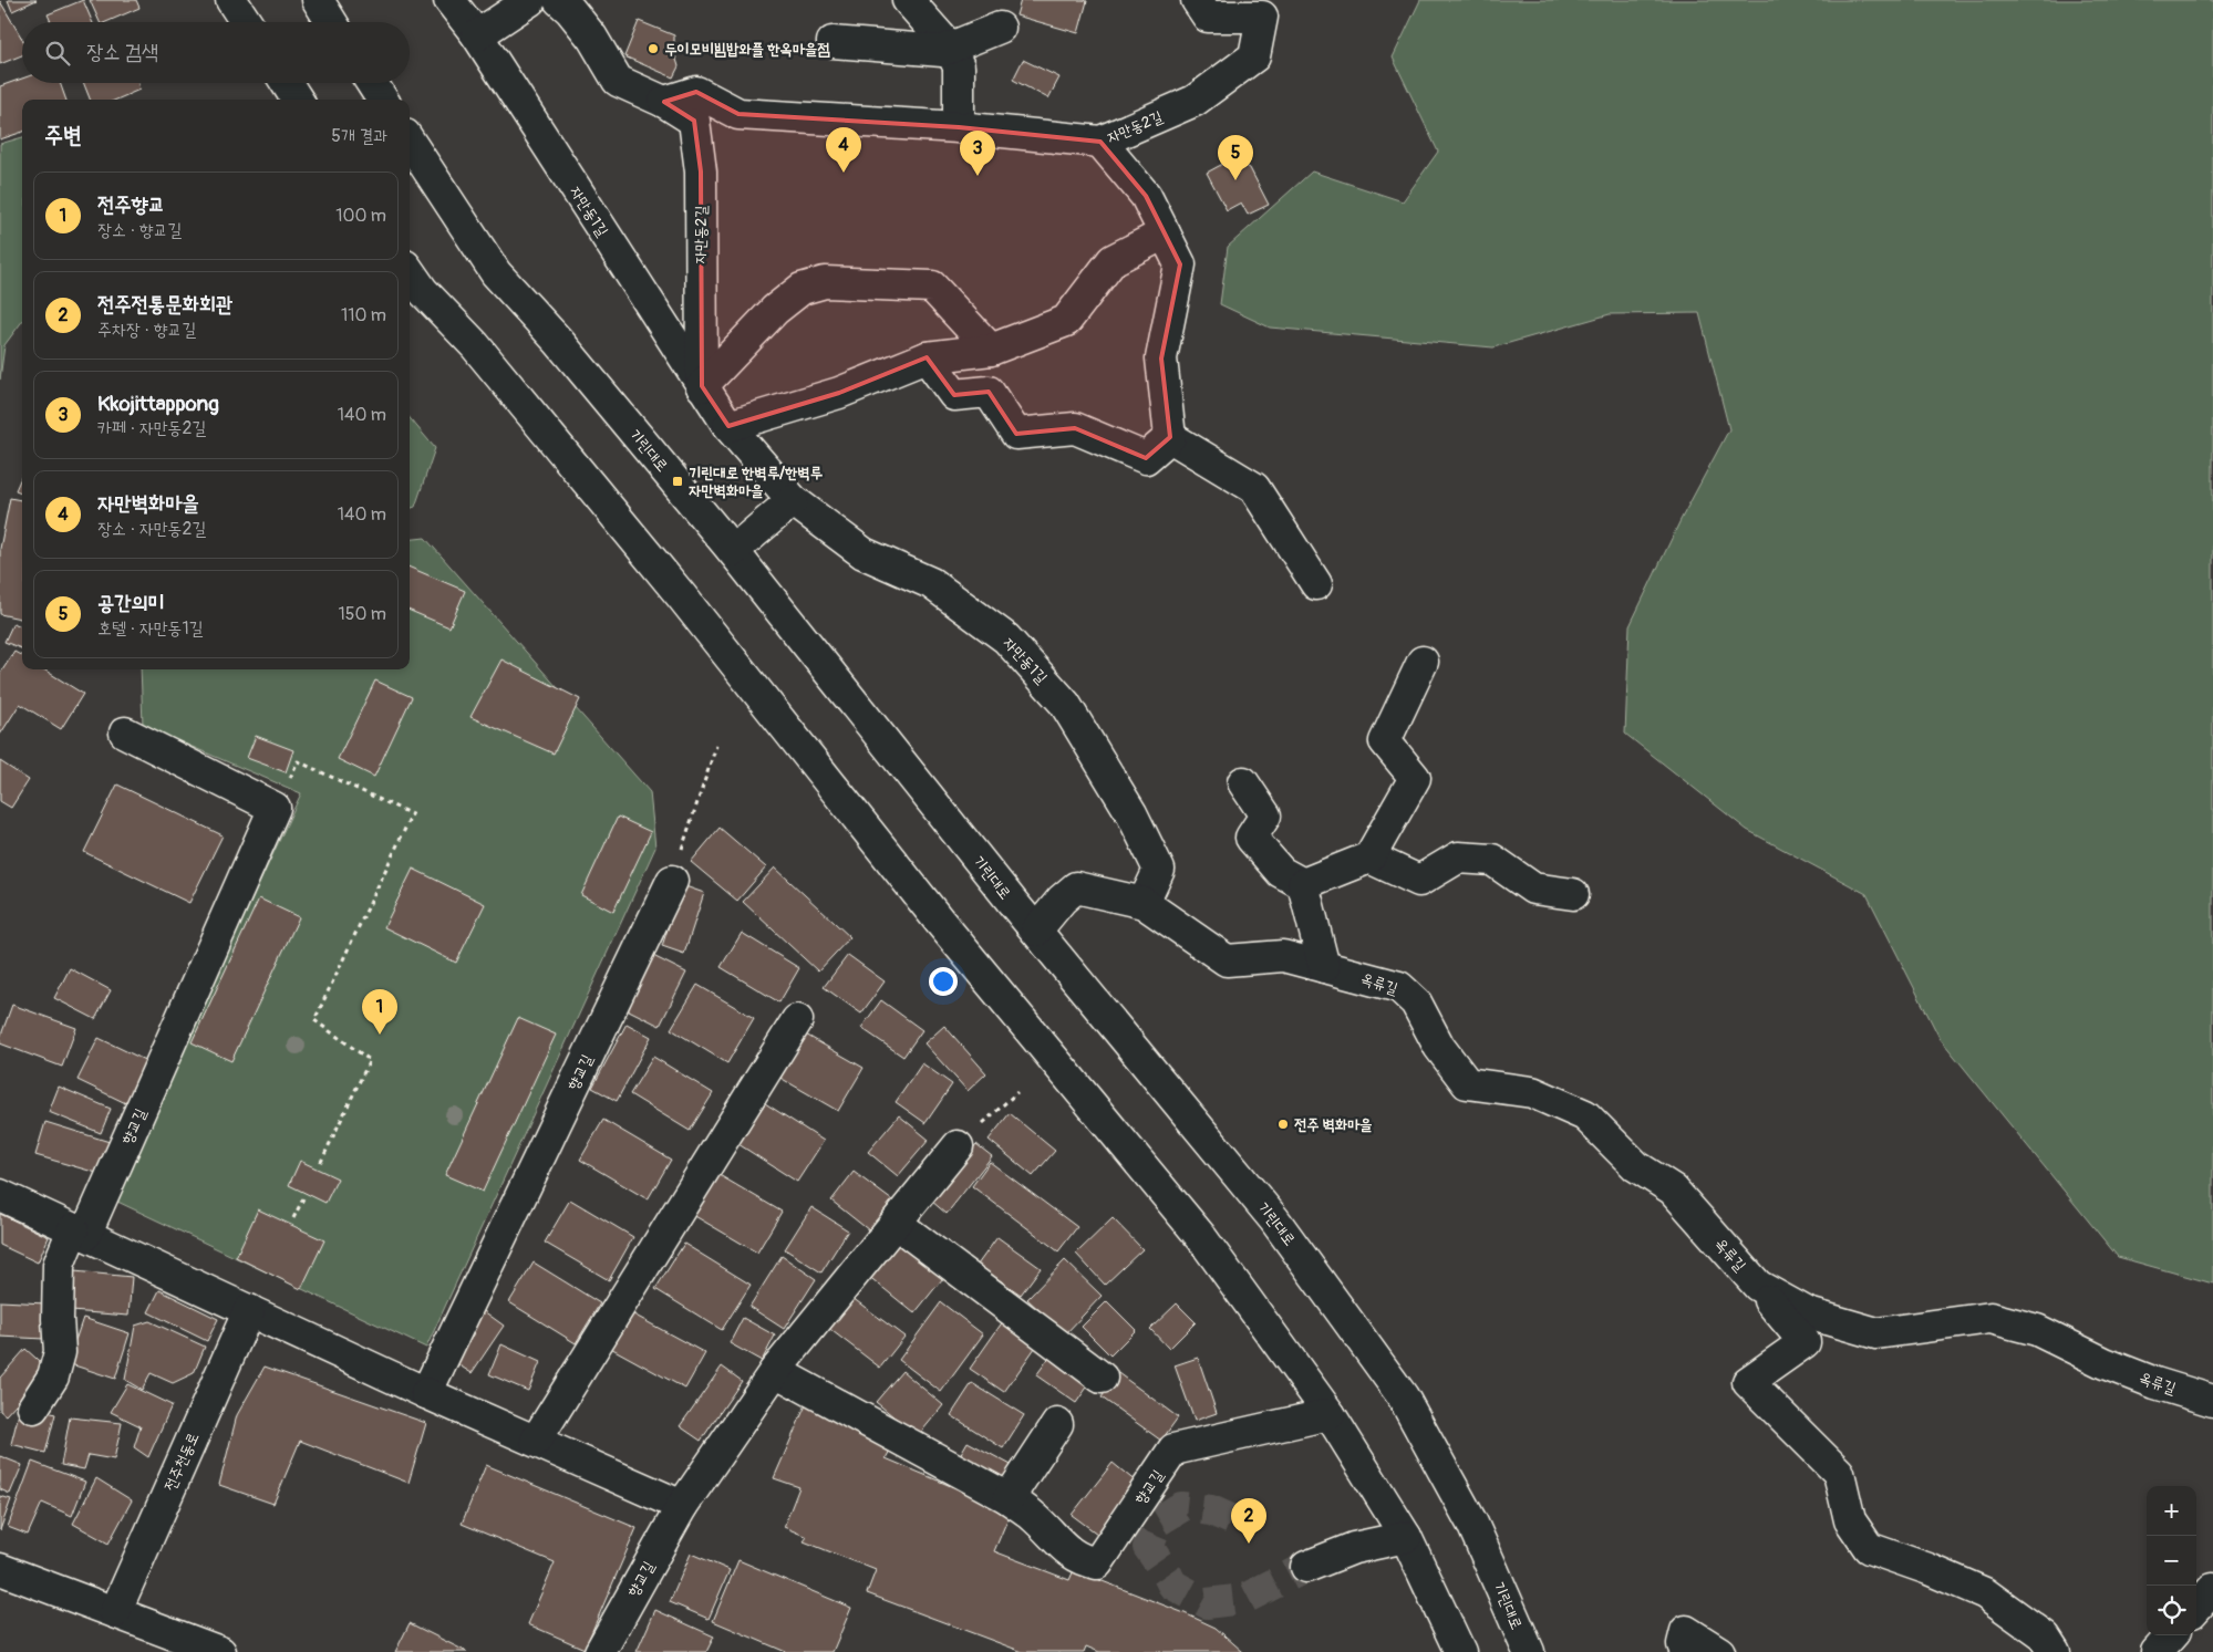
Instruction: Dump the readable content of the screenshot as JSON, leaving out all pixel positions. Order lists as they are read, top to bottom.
{
  "streets": {
    "street": [
      "자만동2길",
      "자만동1길",
      "기린대로",
      "옥류길",
      "향교길",
      "전주천동로"
    ]
  },
  "crossings": [
    ["자만동2길", "자만동1길"],
    ["자만동1길", "옥류길"],
    ["기린대로", "옥류길"]
  ],
  "places": {
    "other": ["두이모비빔밥와플 한옥마을점", "전주 벽화마을"],
    "transit": ["기린대로 한벽루/한벽루 자만벽화마을"]
  },
  "page": {
    "search": "장소 검색",
    "heading": ["주변", "5개 결과"],
    "pins": [
      "4",
      "3",
      "5",
      "1",
      "2"
    ],
    "list": [
      {
        "mark": "1",
        "name": "전주향교",
        "note": "장소 · 향교길",
        "value": "100 m"
      },
      {
        "mark": "2",
        "name": "전주전통문화회관",
        "note": "주차장 · 향교길",
        "value": "110 m"
      },
      {
        "mark": "3",
        "name": "Kkojittappong",
        "note": "카페 · 자만동2길",
        "value": "140 m"
      },
      {
        "mark": "4",
        "name": "자만벽화마을",
        "note": "장소 · 자만동2길",
        "value": "140 m"
      },
      {
        "mark": "5",
        "name": "공간의미",
        "note": "호텔 · 자만동1길",
        "value": "150 m"
      }
    ],
    "map_buttons": ["+", "−"]
  }
}
